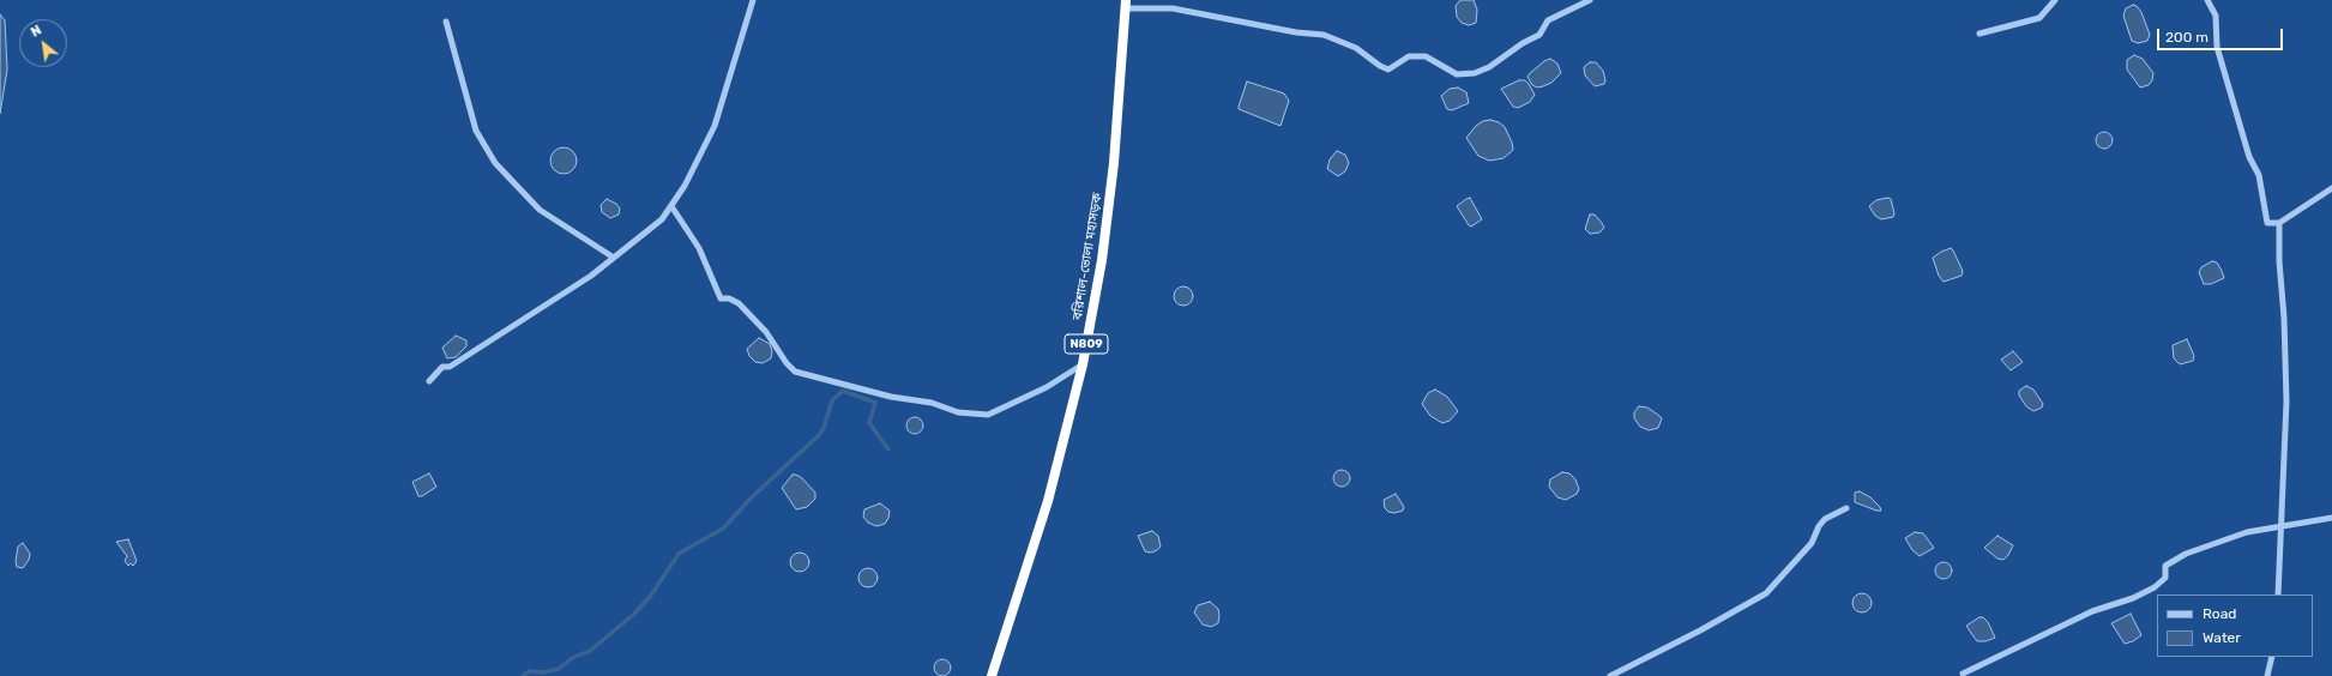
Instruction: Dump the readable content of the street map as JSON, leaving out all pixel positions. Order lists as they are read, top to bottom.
{
  "streets": {
    "highway": ["বরিশাল-ভোলা মহাসড়ক", "N809"]
  },
  "legend": ["Road", "Water"],
  "scale_bar": "200 m",
  "north": "top left"
}
